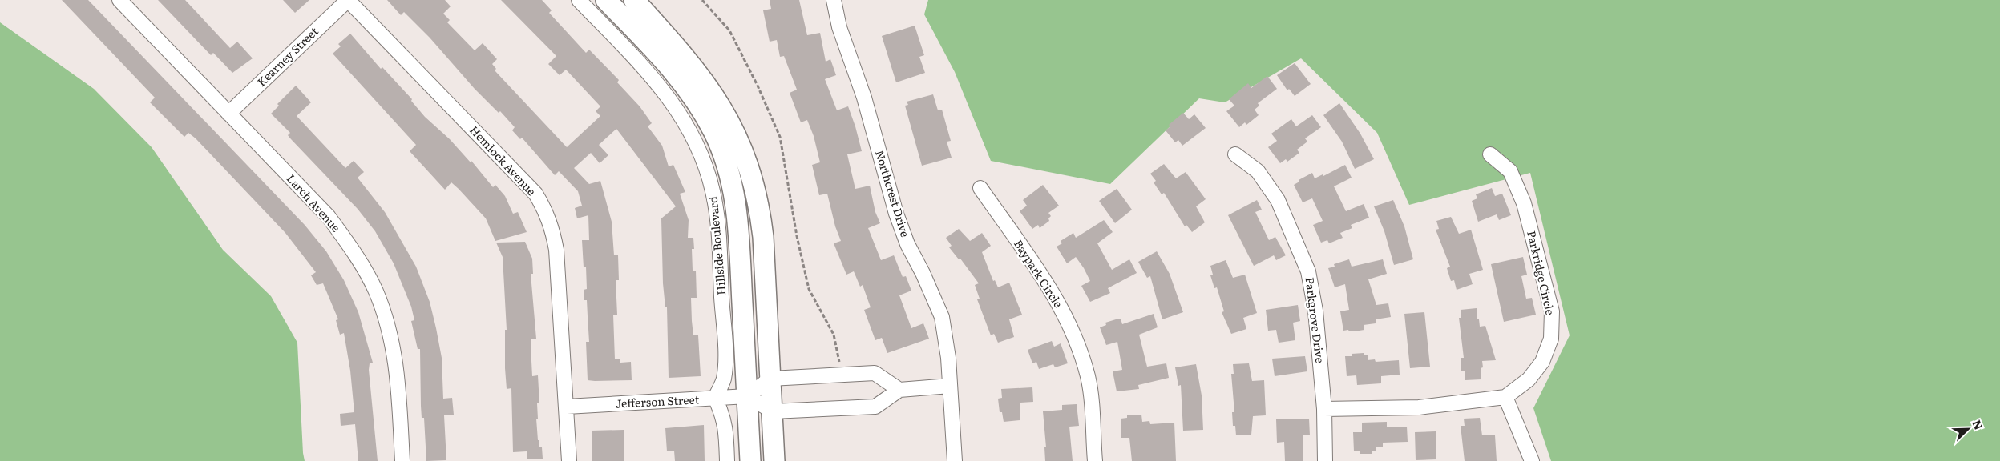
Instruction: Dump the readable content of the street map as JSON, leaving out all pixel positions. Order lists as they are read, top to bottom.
{
  "streets": {
    "main road": ["Hillside Boulevard"],
    "street": [
      "Kearney Street",
      "Hemlock Avenue",
      "Northcrest Drive",
      "Larch Avenue",
      "Parkridge Circle",
      "Baypark Circle",
      "Parkgrove Drive",
      "Jefferson Street"
    ]
  },
  "crossings": [
    ["Kearney Street", "Hemlock Avenue"],
    ["Kearney Street", "Larch Avenue"],
    ["Hemlock Avenue", "Jefferson Street"],
    ["Hillside Boulevard", "Jefferson Street"]
  ],
  "north": "top right"
}
